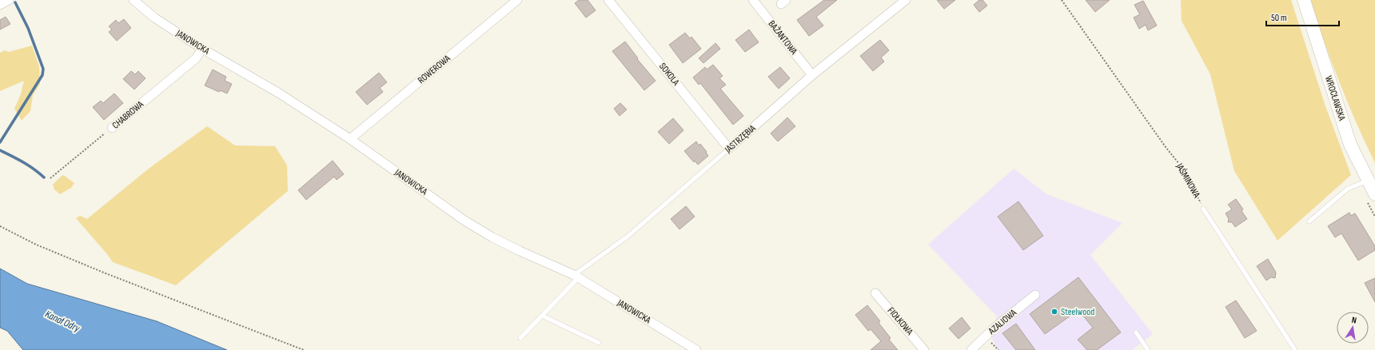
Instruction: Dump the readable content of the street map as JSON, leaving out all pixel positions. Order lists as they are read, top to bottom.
{
  "streets": {
    "main road": ["WROCŁAWSKA"],
    "street": [
      "BAŻANTOWA",
      "JANOWICKA",
      "ROWEROWA",
      "SOKOLA",
      "CHABROWA",
      "JASTRZĘBIA",
      "FIOŁKOWA",
      "AZALIOWA"
    ],
    "lane": ["JAŚMINOWA"]
  },
  "crossings": [
    ["BAŻANTOWA", "JASTRZĘBIA"],
    ["JANOWICKA", "ROWEROWA"],
    ["JANOWICKA", "CHABROWA"],
    ["JANOWICKA", "JASTRZĘBIA"],
    ["SOKOLA", "JASTRZĘBIA"]
  ],
  "water": ["Kanał Odry"],
  "places": ["Steelwood"],
  "scale_bar": "50 m",
  "north": "top"
}
